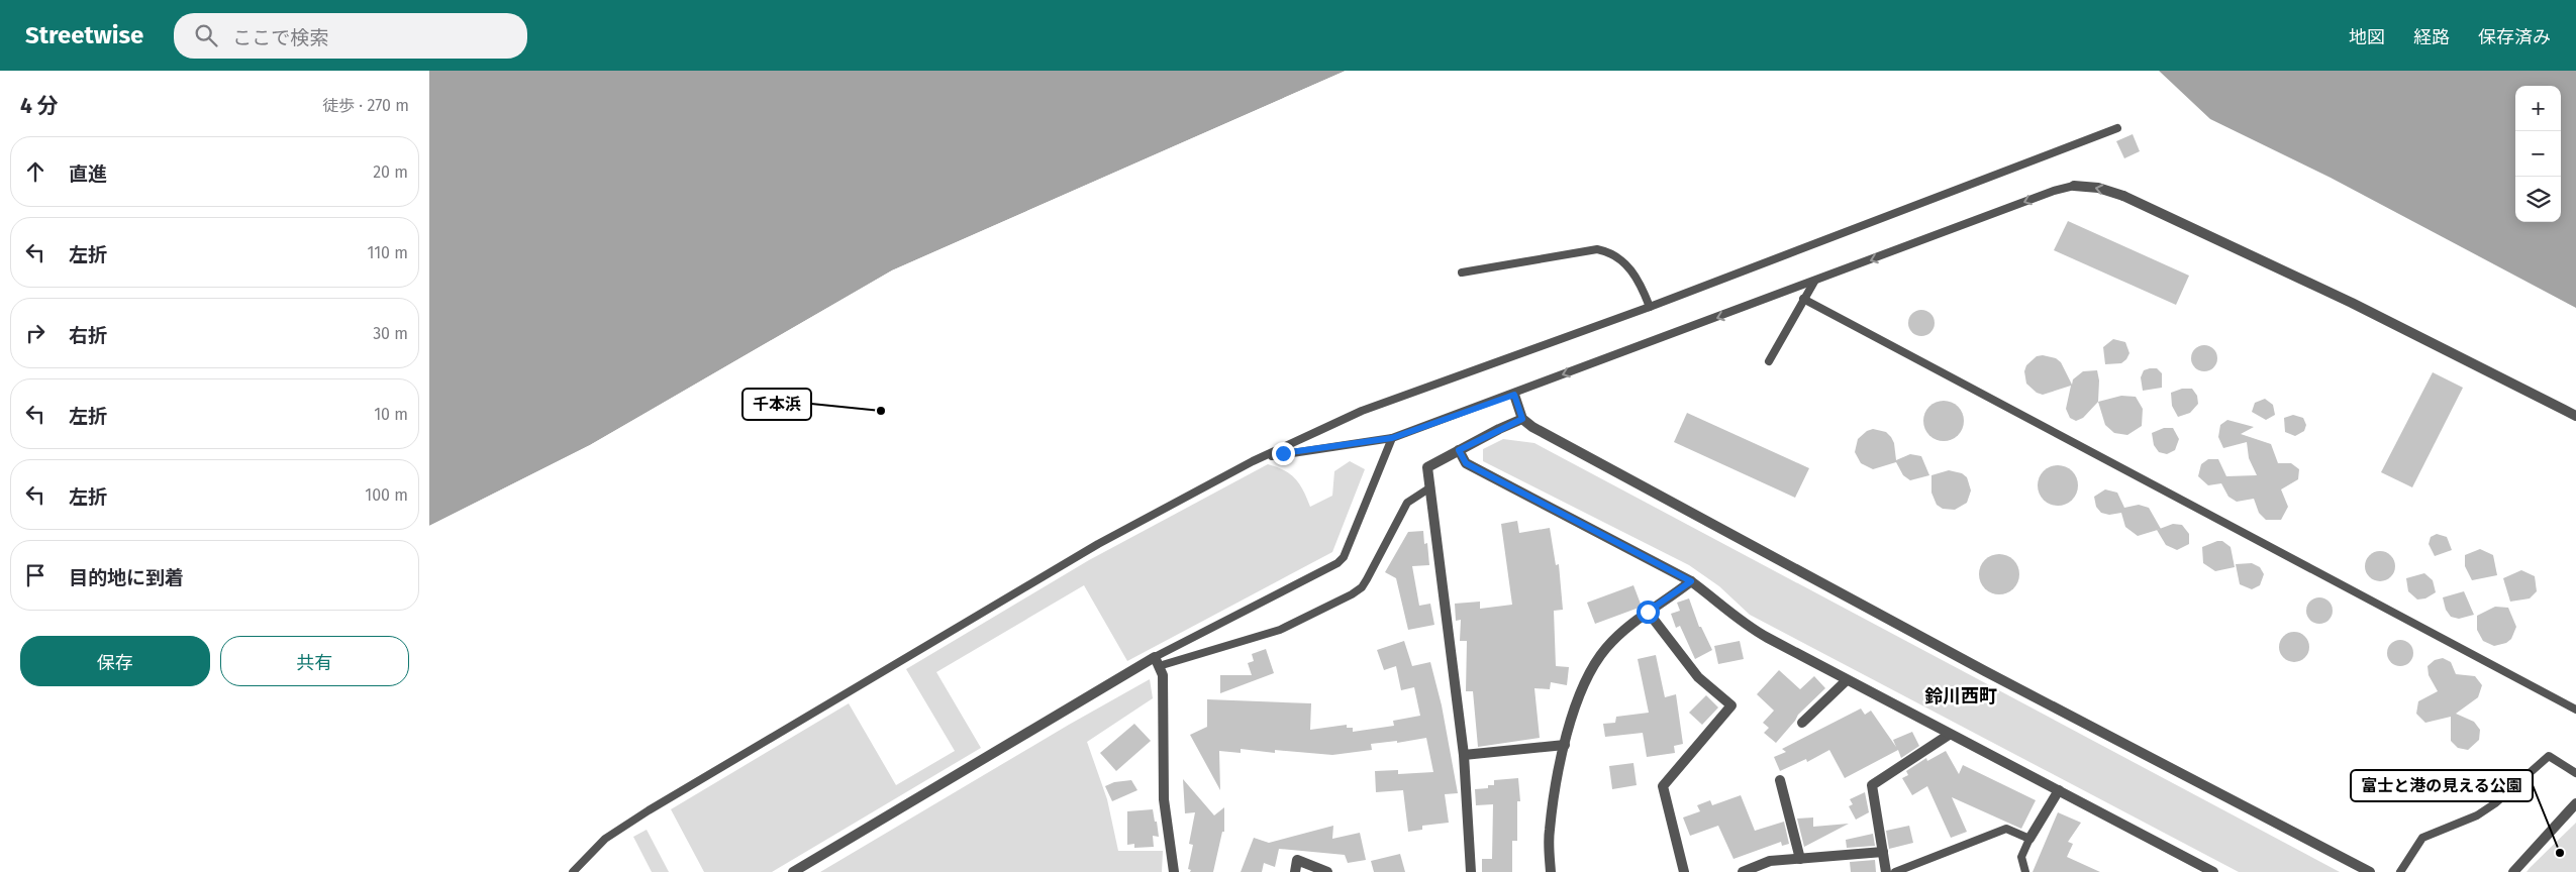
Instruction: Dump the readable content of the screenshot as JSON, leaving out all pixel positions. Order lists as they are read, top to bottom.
{
  "districts": ["鈴川西町"],
  "places": ["千本浜", "富士と港の見える公園"],
  "page": {
    "header": "Streetwise",
    "search": "ここで検索",
    "nav": ["地図", "経路", "保存済み"],
    "heading": ["4 分", "徒歩 · 270 m"],
    "map_buttons": ["+", "−"],
    "list": [
      ["直進", "20 m"],
      ["左折", "110 m"],
      ["右折", "30 m"],
      ["左折", "10 m"],
      ["左折", "100 m"],
      "目的地に到着"
    ],
    "buttons": ["保存", "共有"]
  }
}
